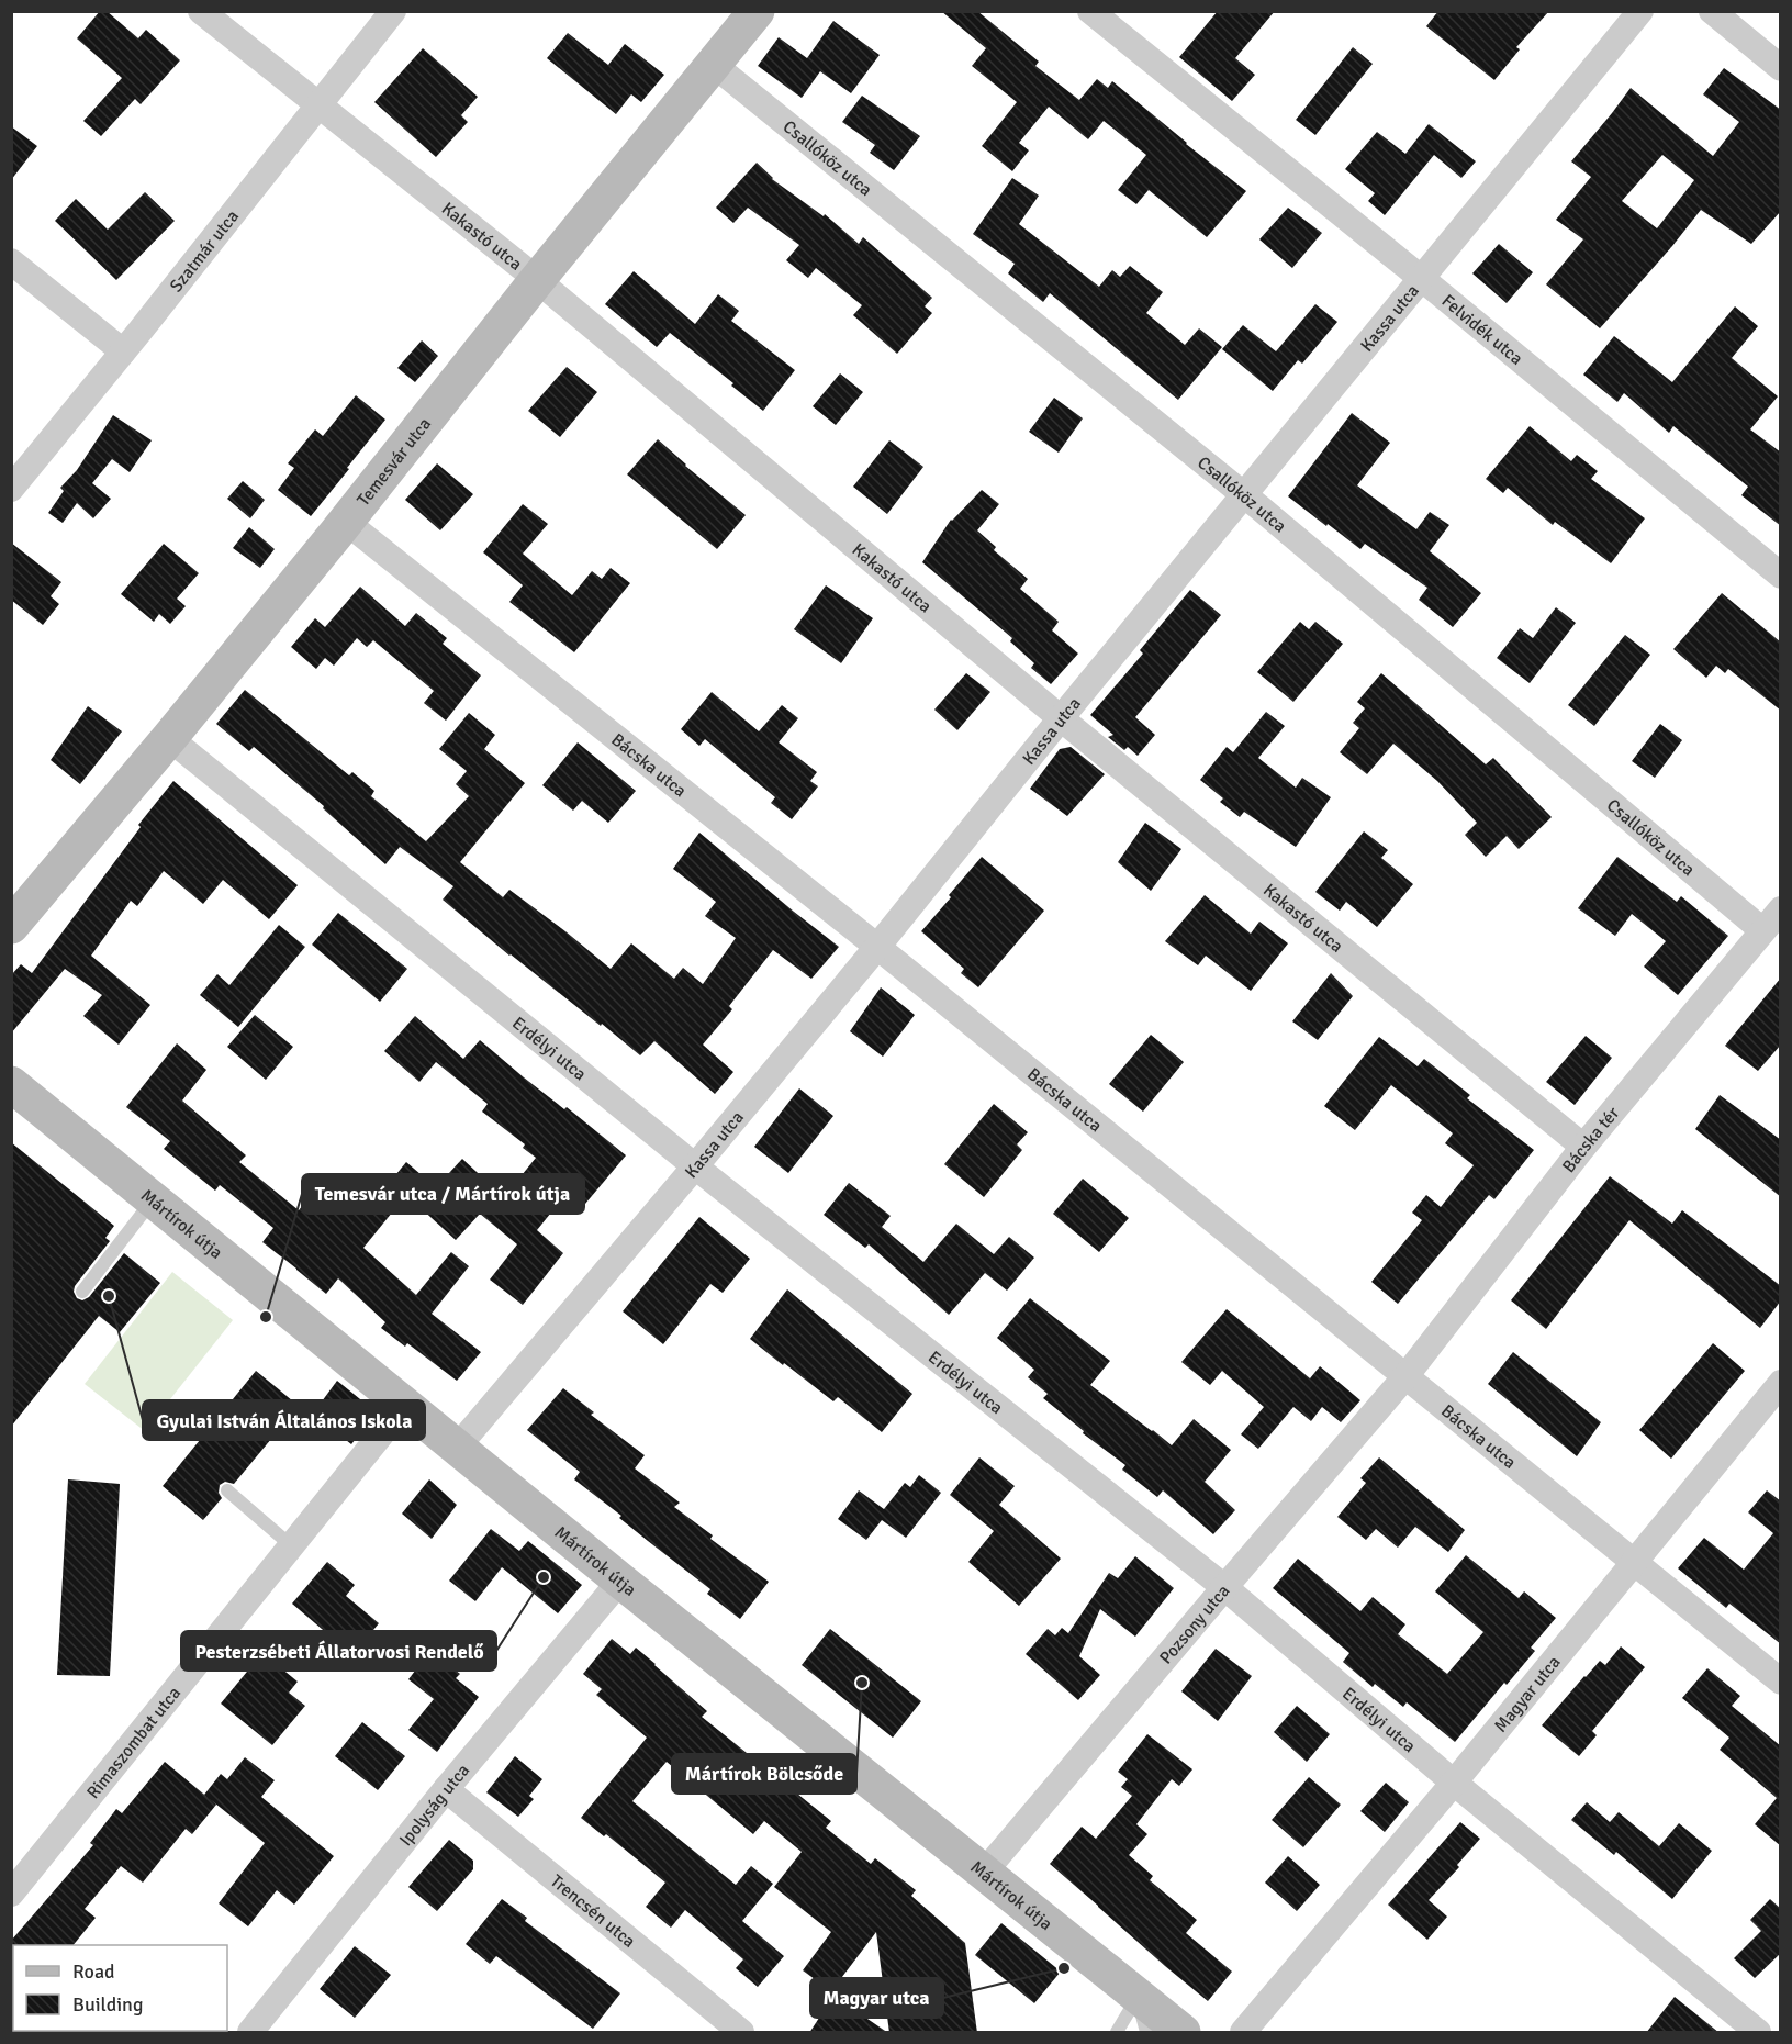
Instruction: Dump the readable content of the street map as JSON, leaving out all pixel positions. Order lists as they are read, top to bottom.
{
  "streets": {
    "street": [
      "Csallóköz utca",
      "Kakastó utca",
      "Szatmár utca",
      "Kassa utca",
      "Felvidék utca",
      "Temesvár utca",
      "Bácska utca",
      "Erdélyi utca",
      "Bácska tér",
      "Mártírok útja",
      "Pozsony utca",
      "Magyar utca",
      "Rimaszombat utca",
      "Ipolyság utca",
      "Trencsén utca"
    ]
  },
  "crossings": [
    ["Csallóköz utca", "Kassa utca"],
    ["Csallóköz utca", "Temesvár utca"],
    ["Csallóköz utca", "Bácska tér"],
    ["Kakastó utca", "Szatmár utca"],
    ["Kakastó utca", "Kassa utca"],
    ["Kakastó utca", "Temesvár utca"],
    ["Kakastó utca", "Bácska tér"],
    ["Kassa utca", "Felvidék utca"],
    ["Kassa utca", "Bácska utca"],
    ["Kassa utca", "Erdélyi utca"],
    ["Kassa utca", "Mártírok útja"],
    ["Temesvár utca", "Bácska utca"],
    ["Temesvár utca", "Erdélyi utca"],
    ["Bácska utca", "Bácska tér"],
    ["Bácska utca", "Pozsony utca"],
    ["Bácska utca", "Magyar utca"],
    ["Erdélyi utca", "Pozsony utca"],
    ["Erdélyi utca", "Magyar utca"],
    ["Bácska tér", "Pozsony utca"],
    ["Mártírok útja", "Pozsony utca"],
    ["Mártírok útja", "Rimaszombat utca"],
    ["Mártírok útja", "Ipolyság utca"],
    ["Ipolyság utca", "Trencsén utca"]
  ],
  "places": [
    "Gyulai István Általános Iskola",
    "Temesvár utca / Mártírok útja",
    "Pesterzsébeti Állatorvosi Rendelő",
    "Mártírok Bölcsőde",
    "Magyar utca"
  ],
  "legend": ["Road", "Building"]
}
